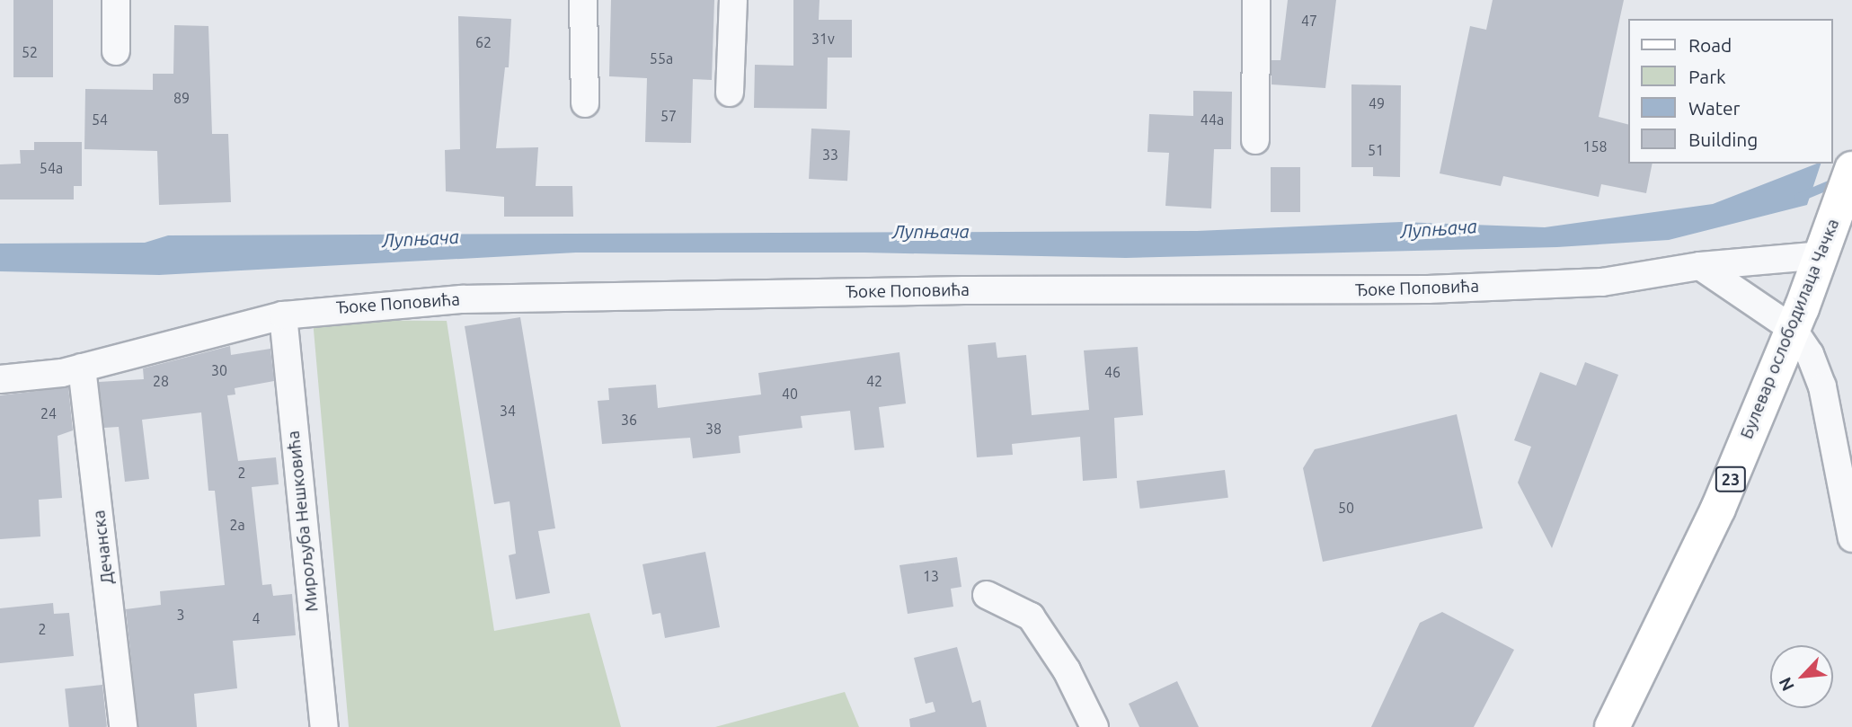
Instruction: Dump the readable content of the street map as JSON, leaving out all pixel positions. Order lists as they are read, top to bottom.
{
  "streets": {
    "main road": ["Булевар ослободилаца Чачка", "23"],
    "street": ["Ђоке Поповића", "Мирољуба Нешковића", "Дечанска"]
  },
  "crossings": [
    ["Ђоке Поповића", "Булевар ослободилаца Чачка"],
    ["Ђоке Поповића", "Мирољуба Нешковића"],
    ["Ђоке Поповића", "Дечанска"]
  ],
  "water": ["Лупњача"],
  "house_numbers": [
    "47",
    "31v",
    "62",
    "52",
    "55a",
    "89",
    "49",
    "57",
    "54",
    "44a",
    "158",
    "51",
    "33",
    "54a",
    "30",
    "46",
    "28",
    "42",
    "40",
    "34",
    "24",
    "36",
    "38",
    "2",
    "50",
    "2a",
    "13",
    "3",
    "4",
    "2"
  ],
  "legend": [
    "Road",
    "Park",
    "Water",
    "Building"
  ],
  "north": "bottom left"
}
